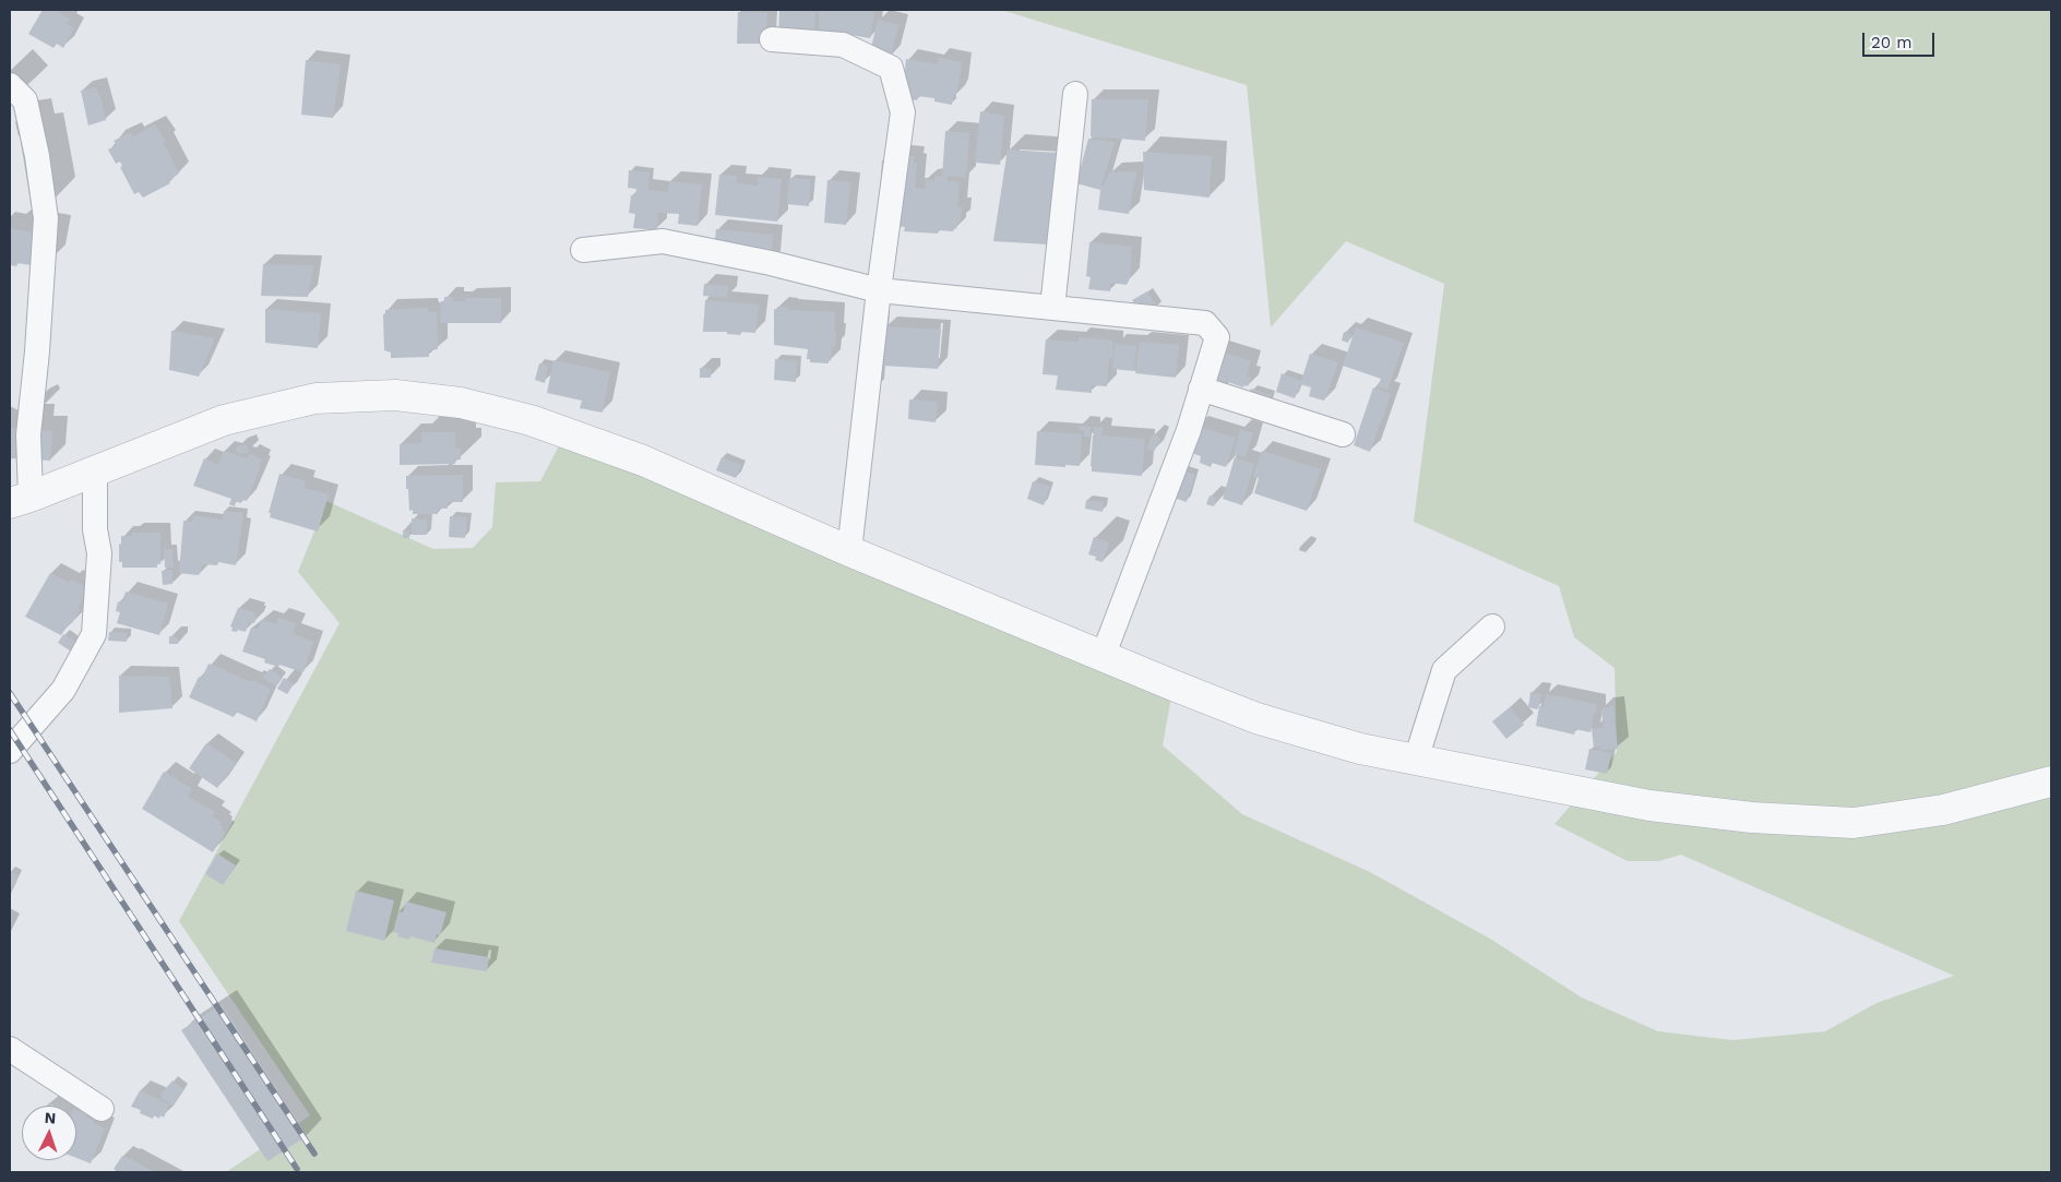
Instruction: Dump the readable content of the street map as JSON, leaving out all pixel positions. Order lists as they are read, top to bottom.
{
  "scale_bar": "20 m",
  "north": "top"
}
